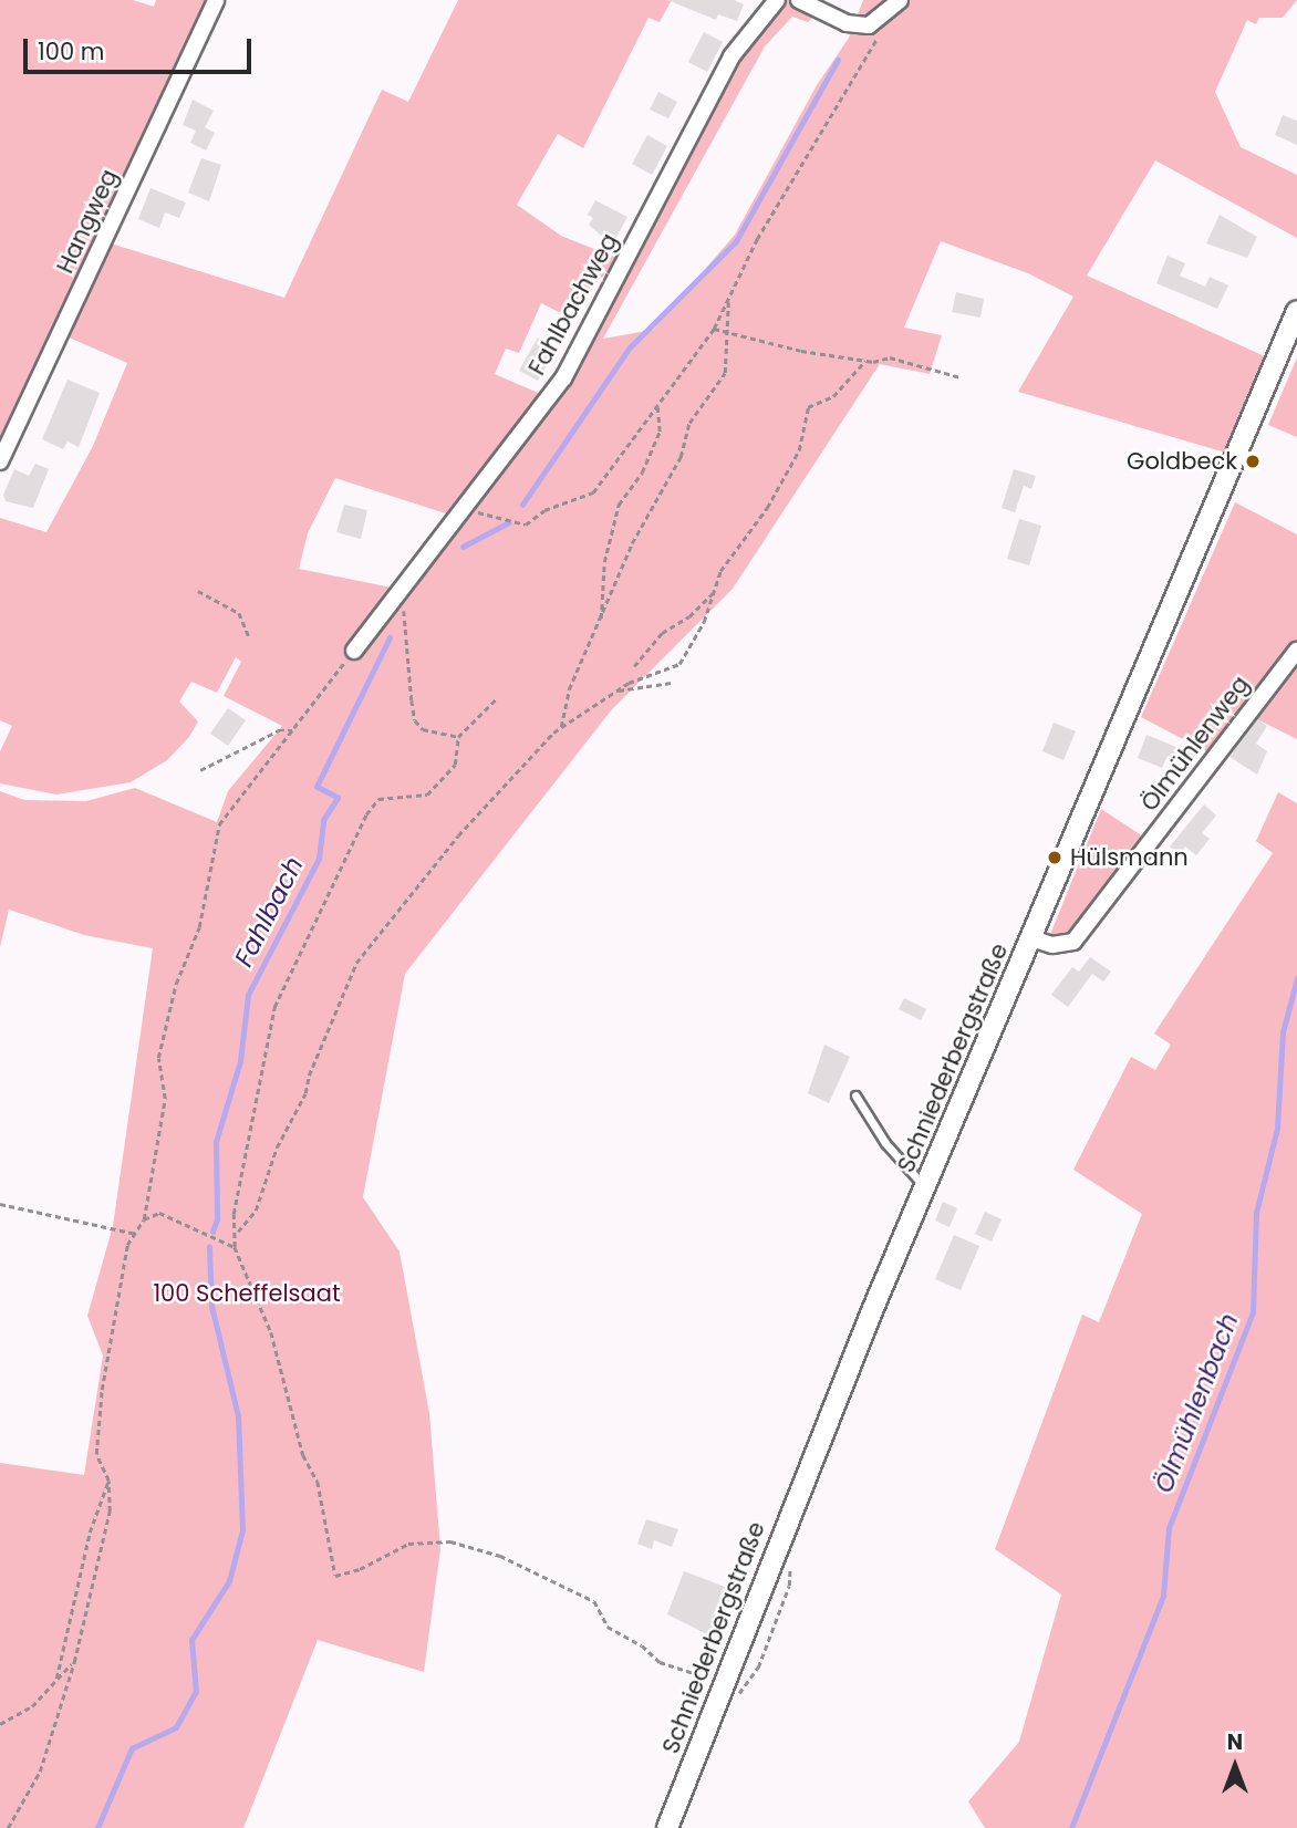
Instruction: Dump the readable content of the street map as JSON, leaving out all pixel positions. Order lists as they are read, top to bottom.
{
  "streets": {
    "street": [
      "Hangweg",
      "Fahlbachweg",
      "Ölmühlenweg",
      "Schniederbergstraße"
    ]
  },
  "crossings": [
    ["Ölmühlenweg", "Schniederbergstraße"]
  ],
  "water": ["Fahlbach", "Ölmühlenbach"],
  "parks": ["100 Scheffelsaat"],
  "places": ["Goldbeck", "Hülsmann"],
  "scale_bar": "100 m",
  "north": "top"
}
